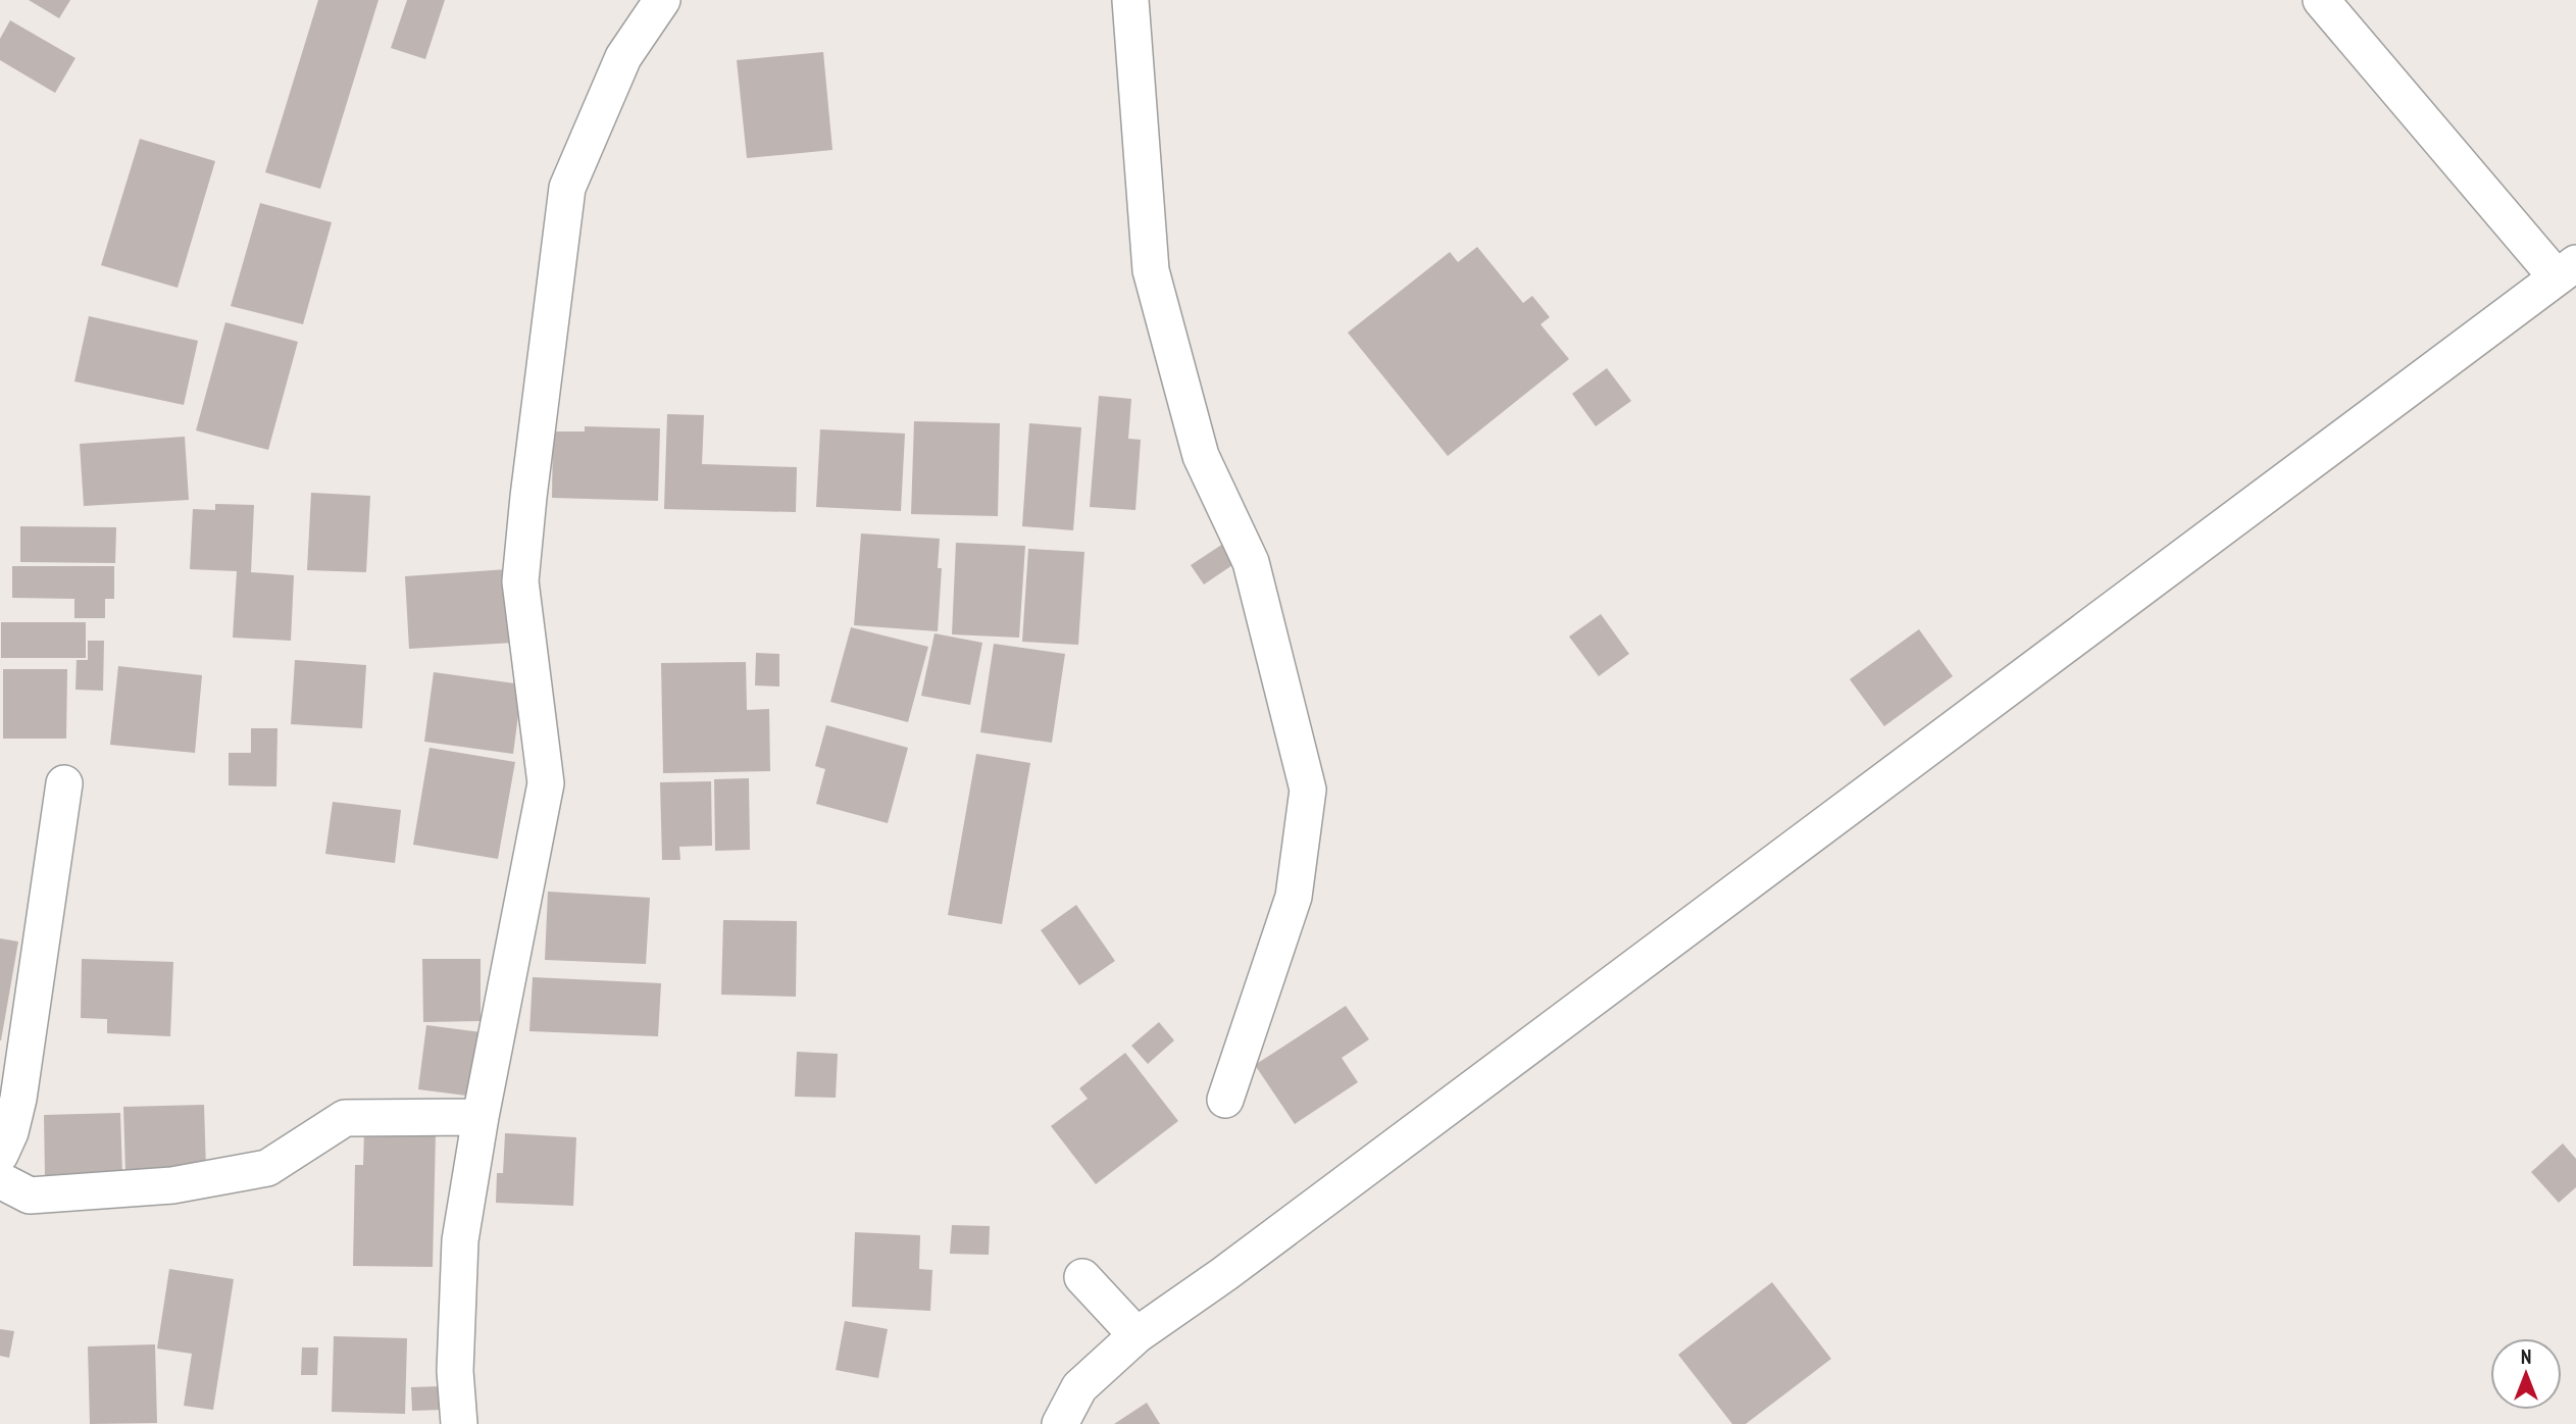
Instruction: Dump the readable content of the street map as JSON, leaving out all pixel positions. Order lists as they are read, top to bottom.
{
  "north": "top"
}
